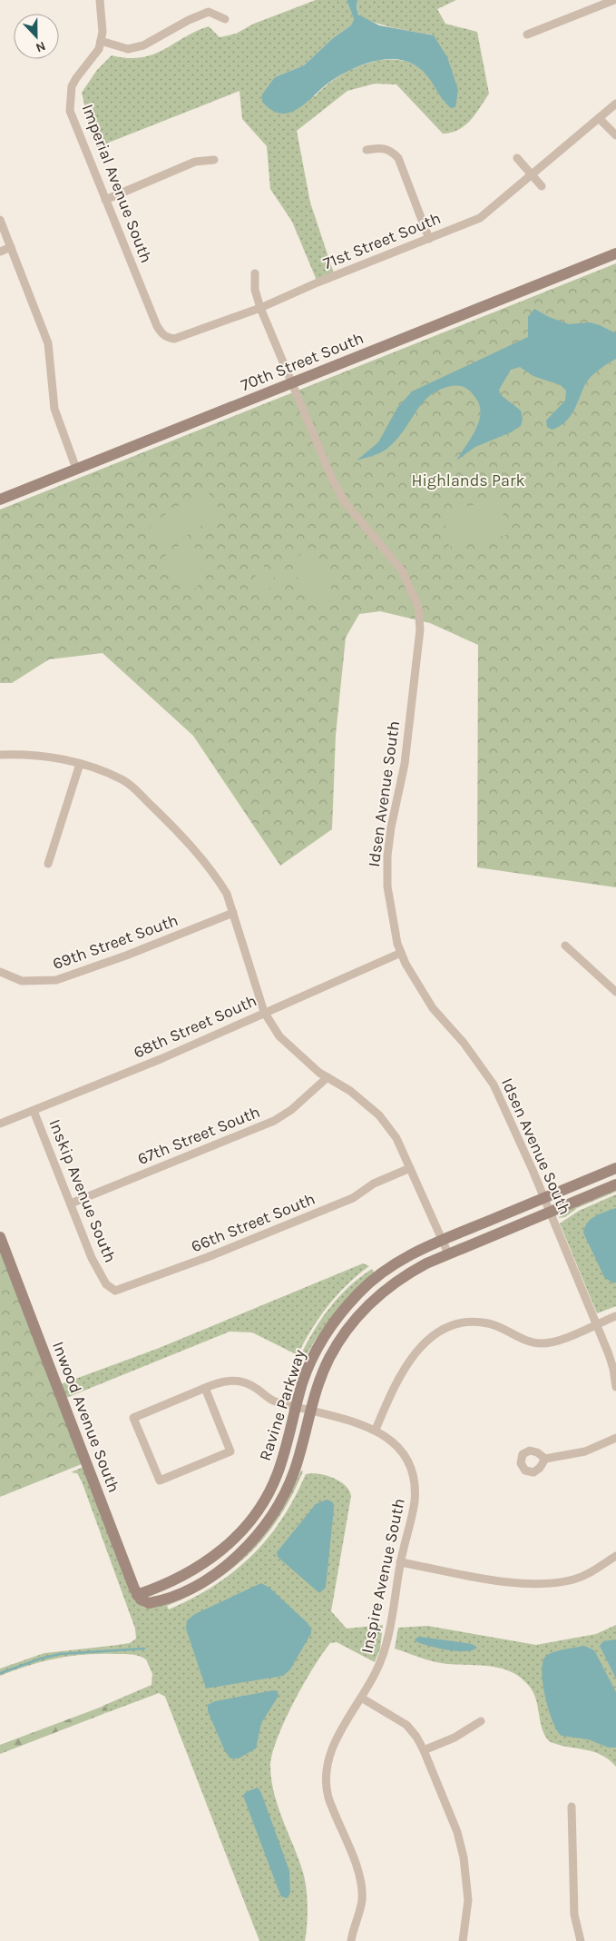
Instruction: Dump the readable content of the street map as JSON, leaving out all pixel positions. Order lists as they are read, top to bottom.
{
  "streets": {
    "street": [
      "Imperial Avenue South",
      "71st Street South",
      "70th Street South",
      "Idsen Avenue South",
      "69th Street South",
      "68th Street South",
      "67th Street South",
      "Inskip Avenue South",
      "66th Street South",
      "Ravine Parkway",
      "Inwood Avenue South",
      "Inspire Avenue South"
    ]
  },
  "crossings": [
    ["Imperial Avenue South", "71st Street South"],
    ["71st Street South", "Idsen Avenue South"],
    ["70th Street South", "Idsen Avenue South"],
    ["Idsen Avenue South", "68th Street South"],
    ["Idsen Avenue South", "Ravine Parkway"],
    ["68th Street South", "Inskip Avenue South"],
    ["67th Street South", "Inskip Avenue South"],
    ["Inskip Avenue South", "66th Street South"],
    ["Ravine Parkway", "Inwood Avenue South"],
    ["Ravine Parkway", "Inspire Avenue South"]
  ],
  "parks": ["Highlands Park"],
  "north": "bottom"
}
